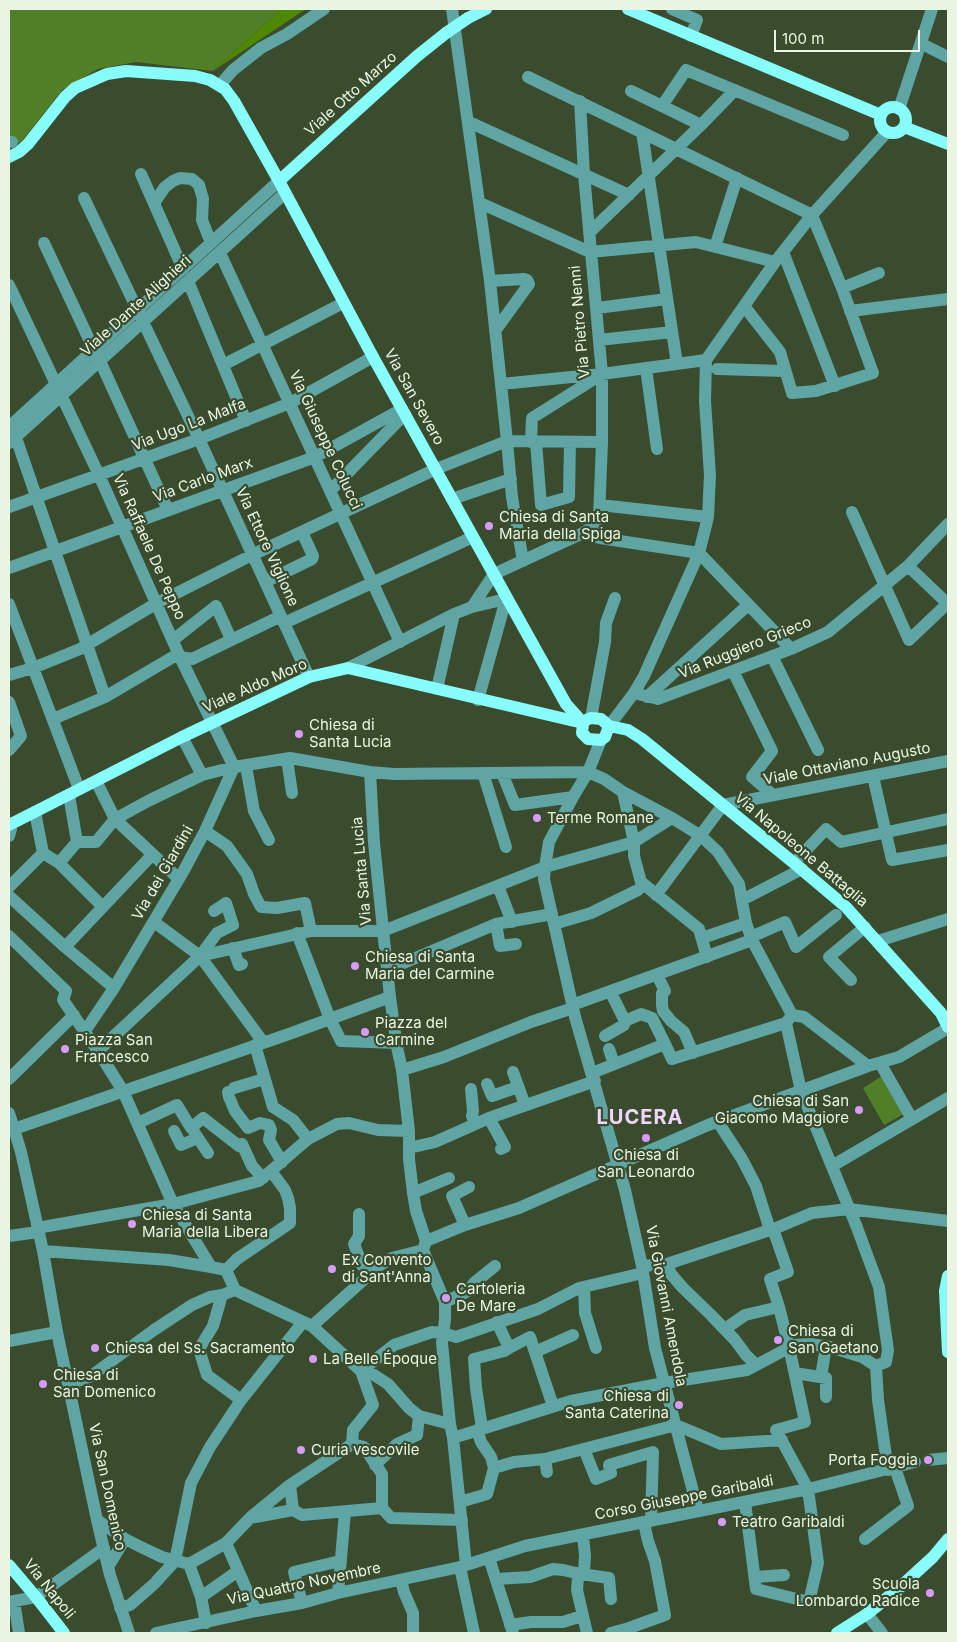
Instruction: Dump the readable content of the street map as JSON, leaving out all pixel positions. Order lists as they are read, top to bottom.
{
  "streets": {
    "main road": [
      "Viale Otto Marzo",
      "Via San Severo",
      "Viale Aldo Moro",
      "Via Napoleone Battaglia",
      "Via Napoli"
    ],
    "street": [
      "Viale Dante Alighieri",
      "Via Pietro Nenni",
      "Via Ugo La Malfa",
      "Via Giuseppe Colucci",
      "Via Carlo Marx",
      "Via Raffaele De Peppo",
      "Via Ettore Viglione",
      "Via Ruggiero Grieco",
      "Viale Ottaviano Augusto",
      "Via Santa Lucia",
      "Via dei Giardini",
      "Via Giovanni Amendola",
      "Via San Domenico",
      "Corso Giuseppe Garibaldi",
      "Via Quattro Novembre"
    ]
  },
  "crossings": [
    ["Viale Otto Marzo", "Viale Dante Alighieri"],
    ["Viale Otto Marzo", "Via San Severo"],
    ["Viale Dante Alighieri", "Via San Severo"],
    ["Viale Dante Alighieri", "Via Giuseppe Colucci"],
    ["Viale Dante Alighieri", "Via Raffaele De Peppo"],
    ["Viale Dante Alighieri", "Via Ettore Viglione"],
    ["Via San Severo", "Via Ugo La Malfa"],
    ["Via San Severo", "Via Carlo Marx"],
    ["Via San Severo", "Viale Aldo Moro"],
    ["Via San Severo", "Via Napoleone Battaglia"],
    ["Via Ugo La Malfa", "Via Giuseppe Colucci"],
    ["Via Ugo La Malfa", "Via Raffaele De Peppo"],
    ["Via Ugo La Malfa", "Via Ettore Viglione"],
    ["Via Giuseppe Colucci", "Via Carlo Marx"],
    ["Via Carlo Marx", "Via Raffaele De Peppo"],
    ["Via Carlo Marx", "Via Ettore Viglione"],
    ["Via Raffaele De Peppo", "Viale Aldo Moro"],
    ["Via Ettore Viglione", "Viale Aldo Moro"],
    ["Viale Aldo Moro", "Via Napoleone Battaglia"],
    ["Viale Ottaviano Augusto", "Via Napoleone Battaglia"],
    ["Via Giovanni Amendola", "Corso Giuseppe Garibaldi"],
    ["Corso Giuseppe Garibaldi", "Via Quattro Novembre"]
  ],
  "districts": ["LUCERA"],
  "places": [
    "Chiesa di Santa Maria della Spiga",
    "Chiesa di Santa Lucia",
    "Terme Romane",
    "Chiesa di Santa Maria del Carmine",
    "Piazza del Carmine",
    "Piazza San Francesco",
    "Chiesa di San Giacomo Maggiore",
    "Chiesa di San Leonardo",
    "Chiesa di Santa Maria della Libera",
    "Ex Convento di Sant'Anna",
    "Cartoleria De Mare",
    "Chiesa di San Gaetano",
    "Chiesa del Ss. Sacramento",
    "La Belle Époque",
    "Chiesa di San Domenico",
    "Chiesa di Santa Caterina",
    "Curia vescovile",
    "Porta Foggia",
    "Teatro Garibaldi",
    "Scuola Lombardo Radice"
  ],
  "scale_bar": "100 m"
}
